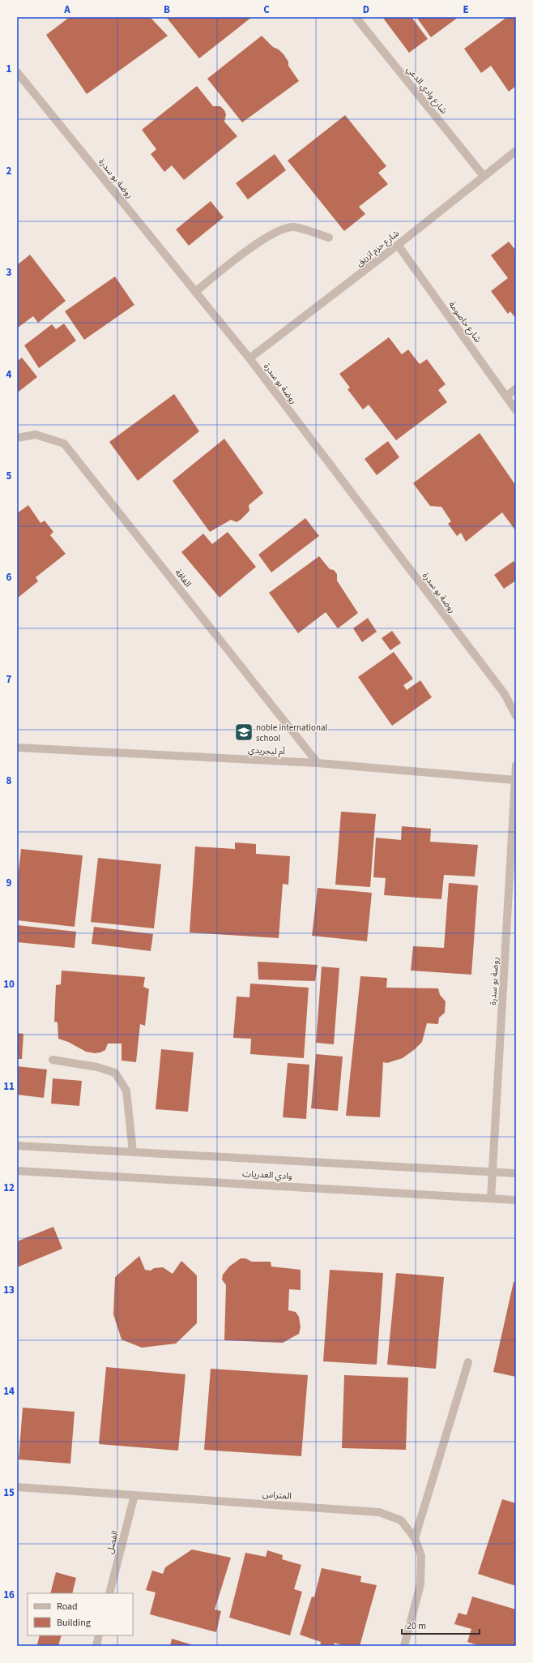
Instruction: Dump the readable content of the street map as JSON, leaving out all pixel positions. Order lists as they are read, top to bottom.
{
  "streets": {
    "street": [
      "شارع وادي الدعي",
      "روضة بو سدرة",
      "شارع حزم ازريق",
      "شارع خاصومة",
      "الغافة",
      "أم ليجريدي",
      "وادي الغدريات",
      "المتراس",
      "الفصل"
    ]
  },
  "crossings": [
    ["شارع وادي الدعي", "شارع حزم ازريق"],
    ["روضة بو سدرة", "شارع حزم ازريق"],
    ["روضة بو سدرة", "أم ليجريدي"],
    ["روضة بو سدرة", "وادي الغدريات"],
    ["شارع حزم ازريق", "شارع خاصومة"],
    ["الغافة", "أم ليجريدي"],
    ["المتراس", "الفصل"]
  ],
  "places": {
    "school or university": ["noble international school"]
  },
  "legend": ["Road", "Building"],
  "scale_bar": "20 m",
  "grid": {
    "columns": [
      "A",
      "B",
      "C",
      "D",
      "E"
    ],
    "rows": [
      "1",
      "2",
      "3",
      "4",
      "5",
      "6",
      "7",
      "8",
      "9",
      "10",
      "11",
      "12",
      "13",
      "14",
      "15",
      "16"
    ]
  }
}
